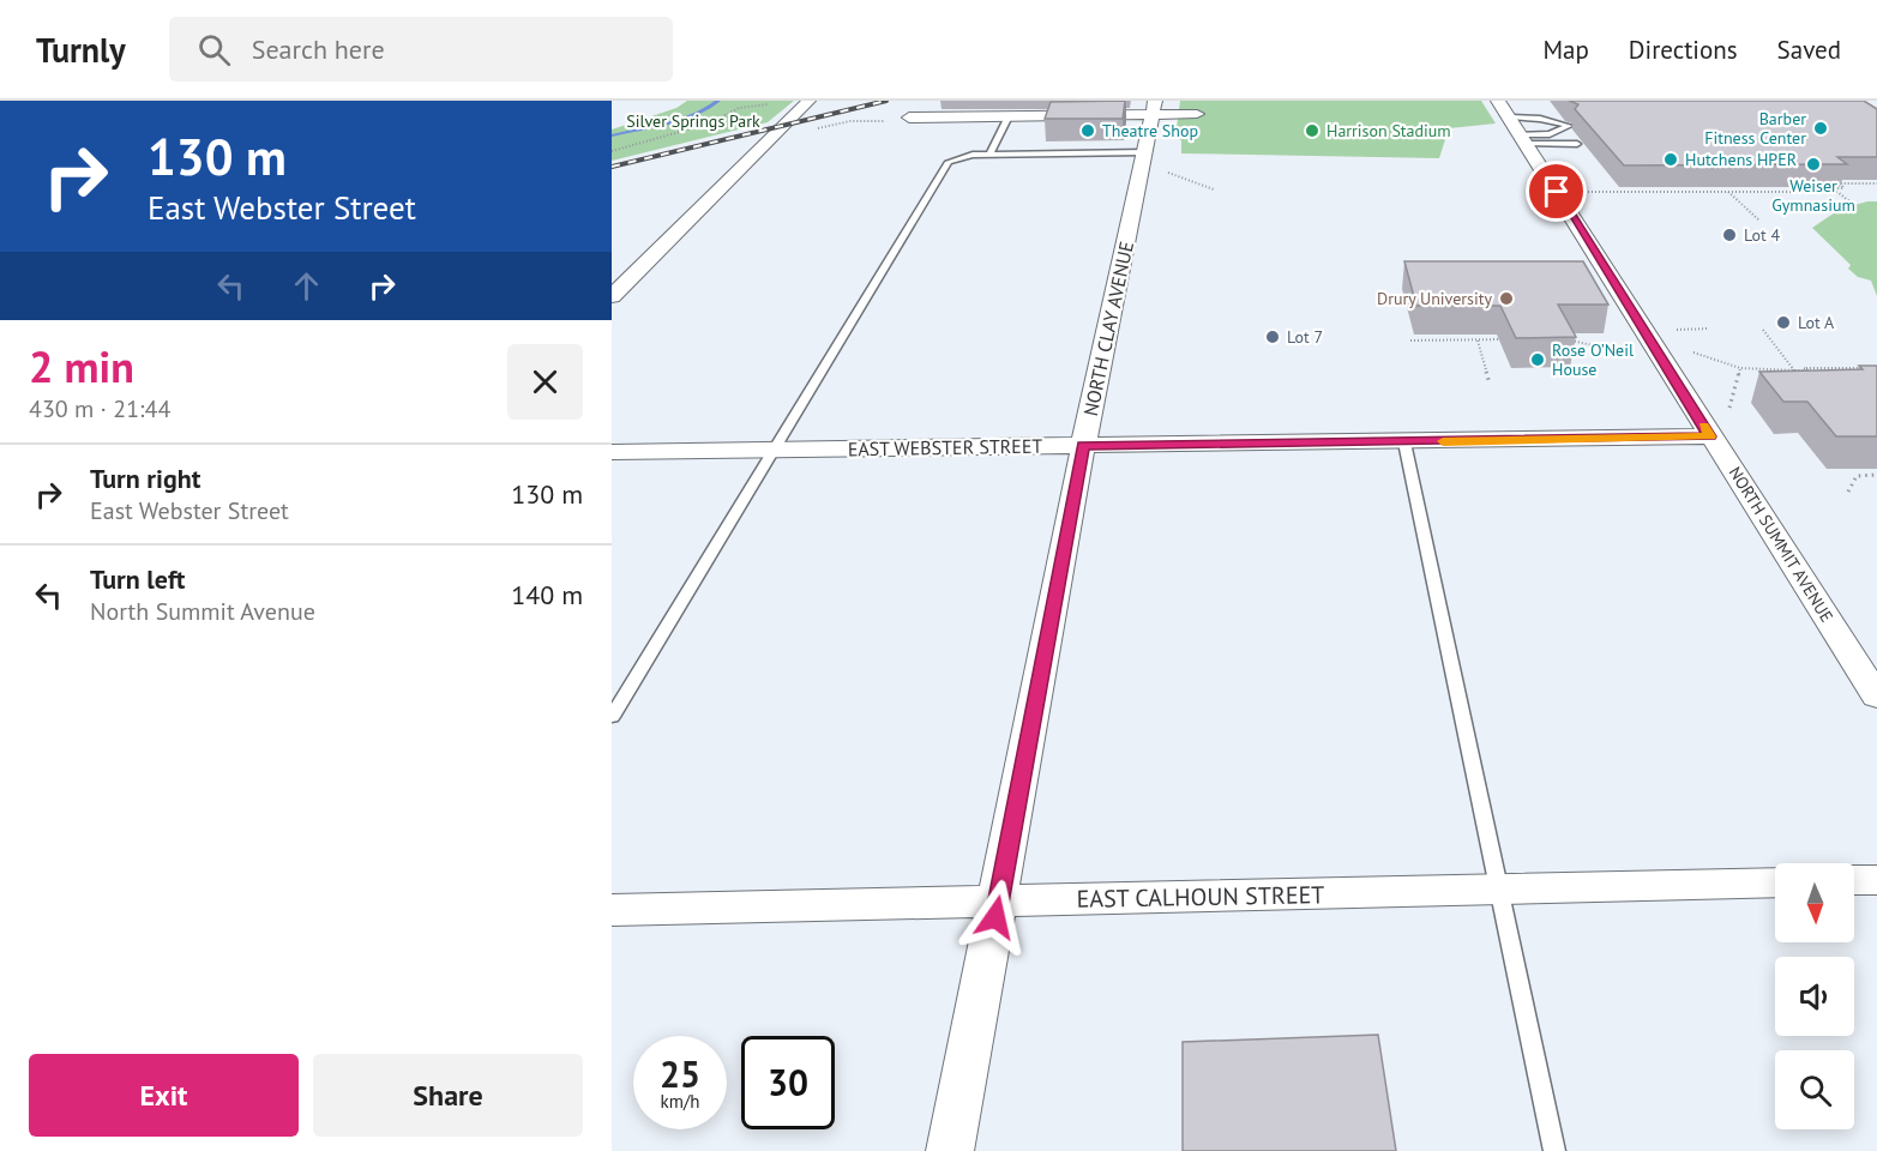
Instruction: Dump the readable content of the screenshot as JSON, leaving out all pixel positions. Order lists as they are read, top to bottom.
{
  "streets": {
    "street": [
      "NORTH CLAY AVENUE",
      "EAST WEBSTER STREET",
      "NORTH SUMMIT AVENUE",
      "EAST CALHOUN STREET"
    ]
  },
  "crossings": [
    ["NORTH CLAY AVENUE", "EAST WEBSTER STREET"],
    ["NORTH CLAY AVENUE", "EAST CALHOUN STREET"],
    ["EAST WEBSTER STREET", "NORTH SUMMIT AVENUE"]
  ],
  "parks": ["Silver Springs Park"],
  "places": [
    "Barber Fitness Center",
    "Theatre Shop",
    "Harrison Stadium",
    "Hutchens HPER",
    "Weiser Gymnasium",
    "Lot 4",
    "Drury University",
    "Lot A",
    "Lot 7",
    "Rose O’Neil House"
  ],
  "north": "bottom",
  "page": {
    "header": "Turnly",
    "search": "Search here",
    "nav": ["Map", "Directions", "Saved"],
    "turn": ["130 m", "East Webster Street"],
    "heading": ["2 min", "430 m · 21:44"],
    "list": [
      {
        "name": "Turn right",
        "note": "East Webster Street",
        "value": "130 m"
      },
      {
        "name": "Turn left",
        "note": "North Summit Avenue",
        "value": "140 m"
      }
    ],
    "speed": "25 km/h",
    "limit": "30",
    "buttons": ["Exit", "Share"]
  }
}
